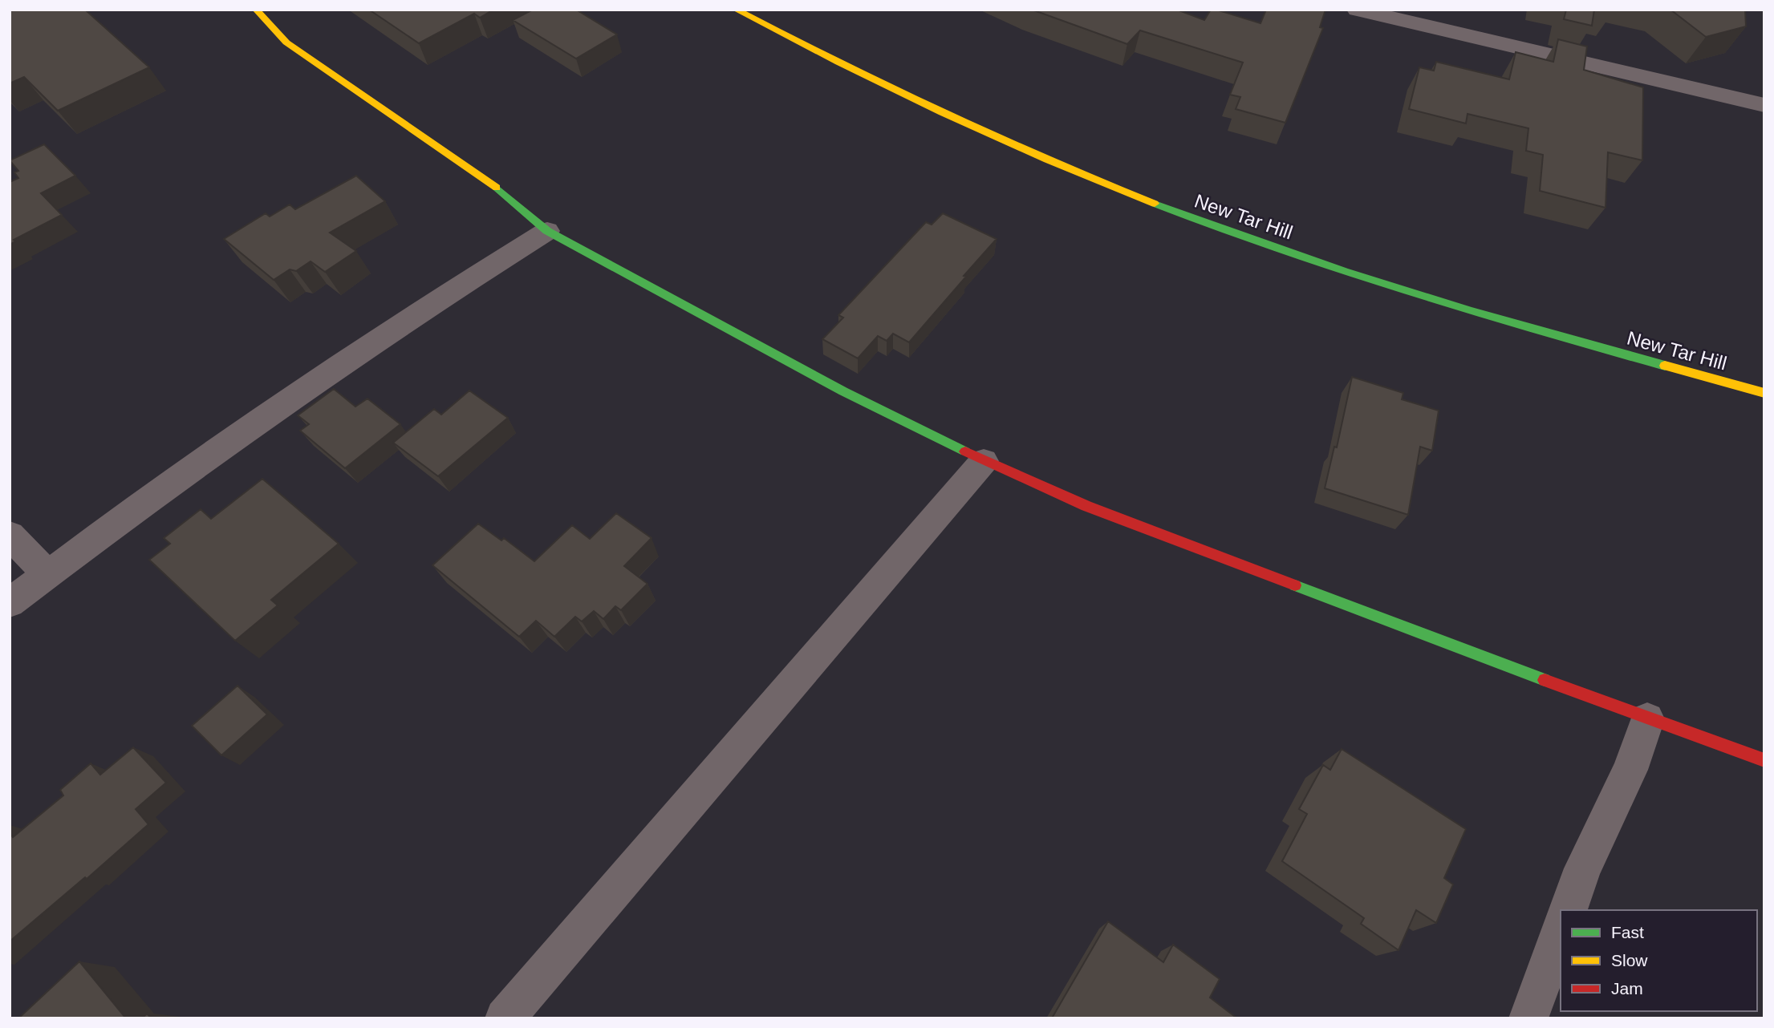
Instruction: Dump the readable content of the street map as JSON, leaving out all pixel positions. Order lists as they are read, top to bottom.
{
  "streets": {
    "street": ["New Tar Hill"]
  },
  "legend": ["Fast", "Slow", "Jam"]
}
